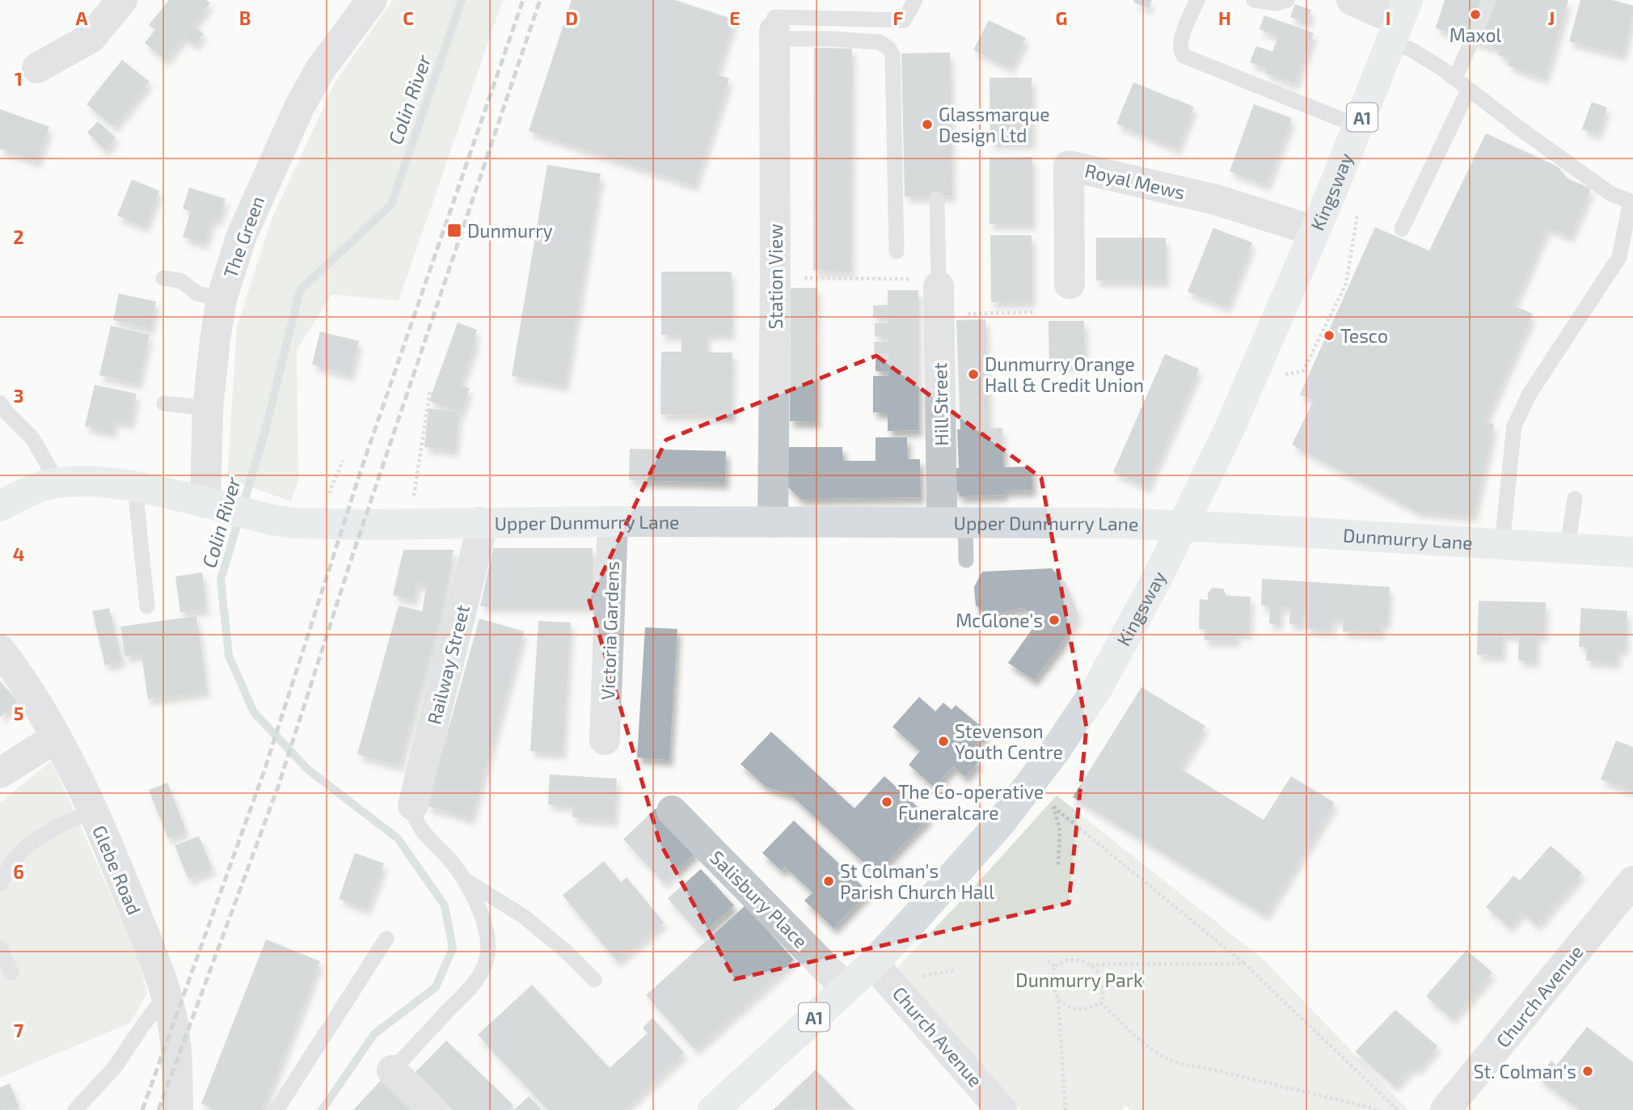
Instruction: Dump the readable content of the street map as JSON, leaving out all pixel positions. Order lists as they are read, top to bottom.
{
  "streets": {
    "street": [
      "A1",
      "Royal Mews",
      "Kingsway",
      "The Green",
      "Station View",
      "Hill Street",
      "Upper Dunmurry Lane",
      "Dunmurry Lane",
      "Victoria Gardens",
      "Railway Street",
      "Glebe Road",
      "Salisbury Place",
      "Church Avenue"
    ]
  },
  "crossings": [
    ["Royal Mews", "Kingsway"],
    ["Kingsway", "Upper Dunmurry Lane"],
    ["Kingsway", "Dunmurry Lane"],
    ["Kingsway", "Salisbury Place"],
    ["Kingsway", "Church Avenue"],
    ["The Green", "Upper Dunmurry Lane"],
    ["Station View", "Upper Dunmurry Lane"],
    ["Hill Street", "Upper Dunmurry Lane"],
    ["Upper Dunmurry Lane", "Dunmurry Lane"],
    ["Upper Dunmurry Lane", "Victoria Gardens"],
    ["Upper Dunmurry Lane", "Railway Street"]
  ],
  "water": ["Colin River"],
  "parks": ["Dunmurry Park"],
  "places": {
    "other": [
      "Maxol",
      "Glassmarque Design Ltd",
      "Tesco",
      "Dunmurry Orange Hall & Credit Union",
      "McGlone's",
      "Stevenson Youth Centre",
      "The Co-operative Funeralcare",
      "St Colman's Parish Church Hall",
      "St. Colman's"
    ],
    "transit": ["Dunmurry"]
  },
  "grid": {
    "columns": [
      "A",
      "B",
      "C",
      "D",
      "E",
      "F",
      "G",
      "H",
      "I",
      "J"
    ],
    "rows": [
      "1",
      "2",
      "3",
      "4",
      "5",
      "6",
      "7"
    ]
  }
}
